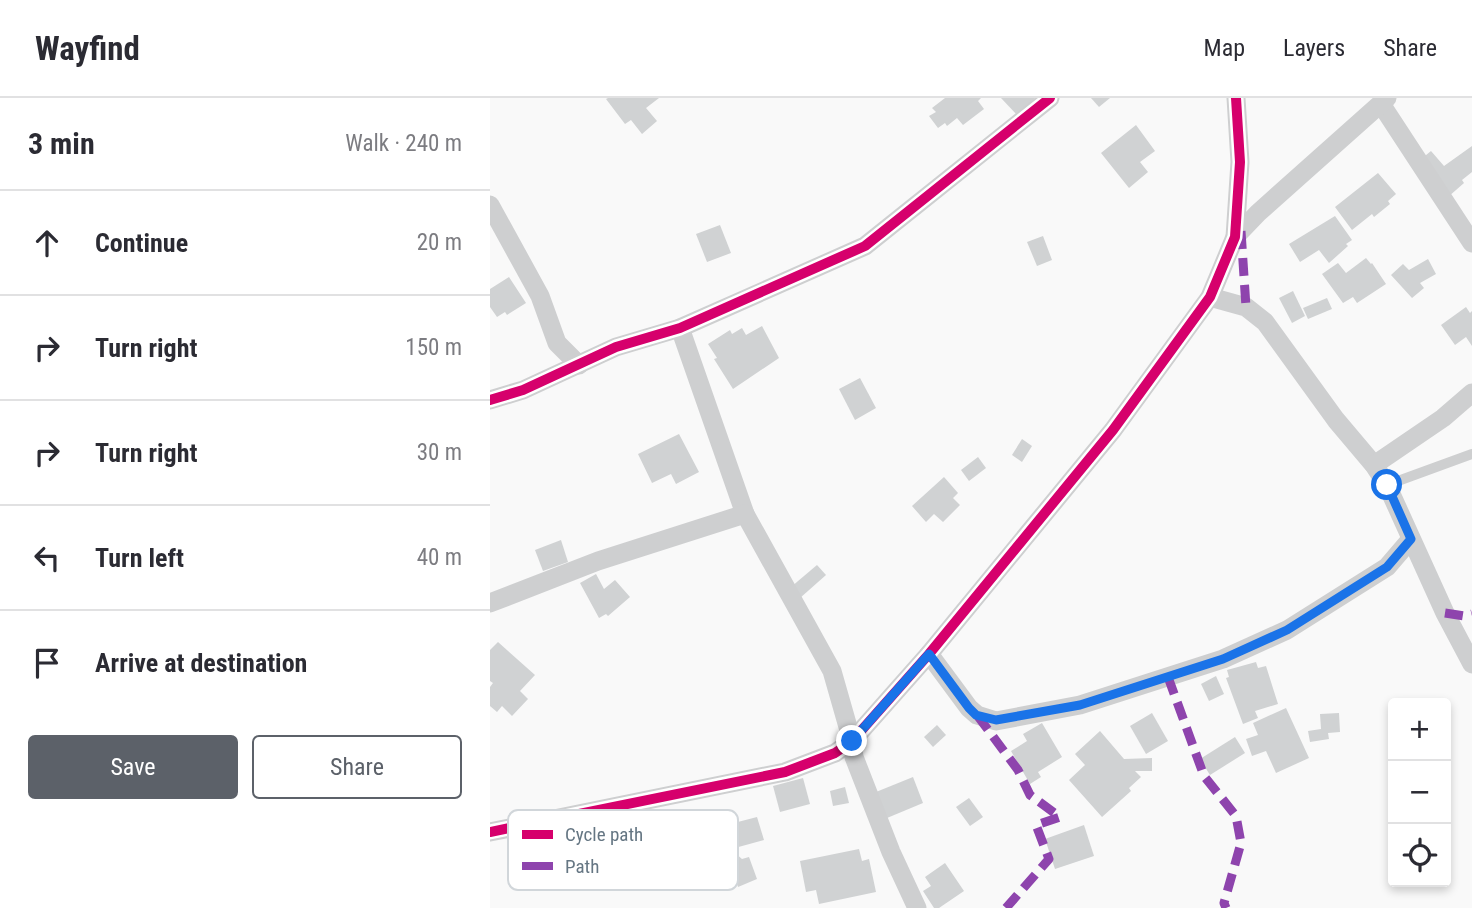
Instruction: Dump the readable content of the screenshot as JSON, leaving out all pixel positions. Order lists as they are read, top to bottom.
{
  "legend": ["Cycle path", "Path"],
  "page": {
    "header": "Wayfind",
    "nav": ["Map", "Layers", "Share"],
    "heading": ["3 min", "Walk · 240 m"],
    "list": [
      ["Continue", "20 m"],
      ["Turn right", "150 m"],
      ["Turn right", "30 m"],
      ["Turn left", "40 m"],
      "Arrive at destination"
    ],
    "map_buttons": ["+", "−"],
    "buttons": ["Save", "Share"]
  }
}
